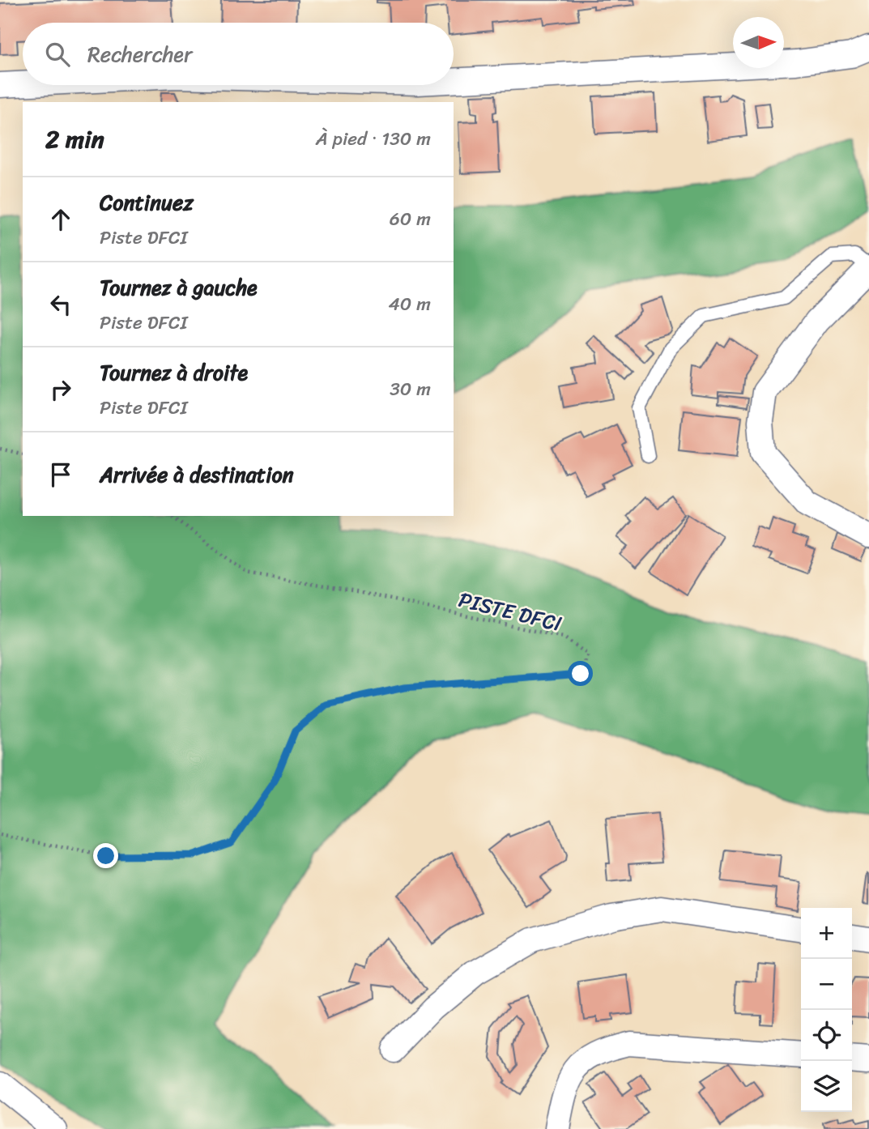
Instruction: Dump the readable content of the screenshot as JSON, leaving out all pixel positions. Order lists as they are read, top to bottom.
{
  "streets": {
    "path": ["PISTE DFCI"]
  },
  "north": "right",
  "page": {
    "search": "Rechercher",
    "heading": ["2 min", "À pied · 130 m"],
    "list": [
      ["Continuez", "Piste DFCI", "60 m"],
      ["Tournez à gauche", "Piste DFCI", "40 m"],
      ["Tournez à droite", "Piste DFCI", "30 m"],
      "Arrivée à destination"
    ],
    "map_buttons": ["+", "−"]
  }
}
